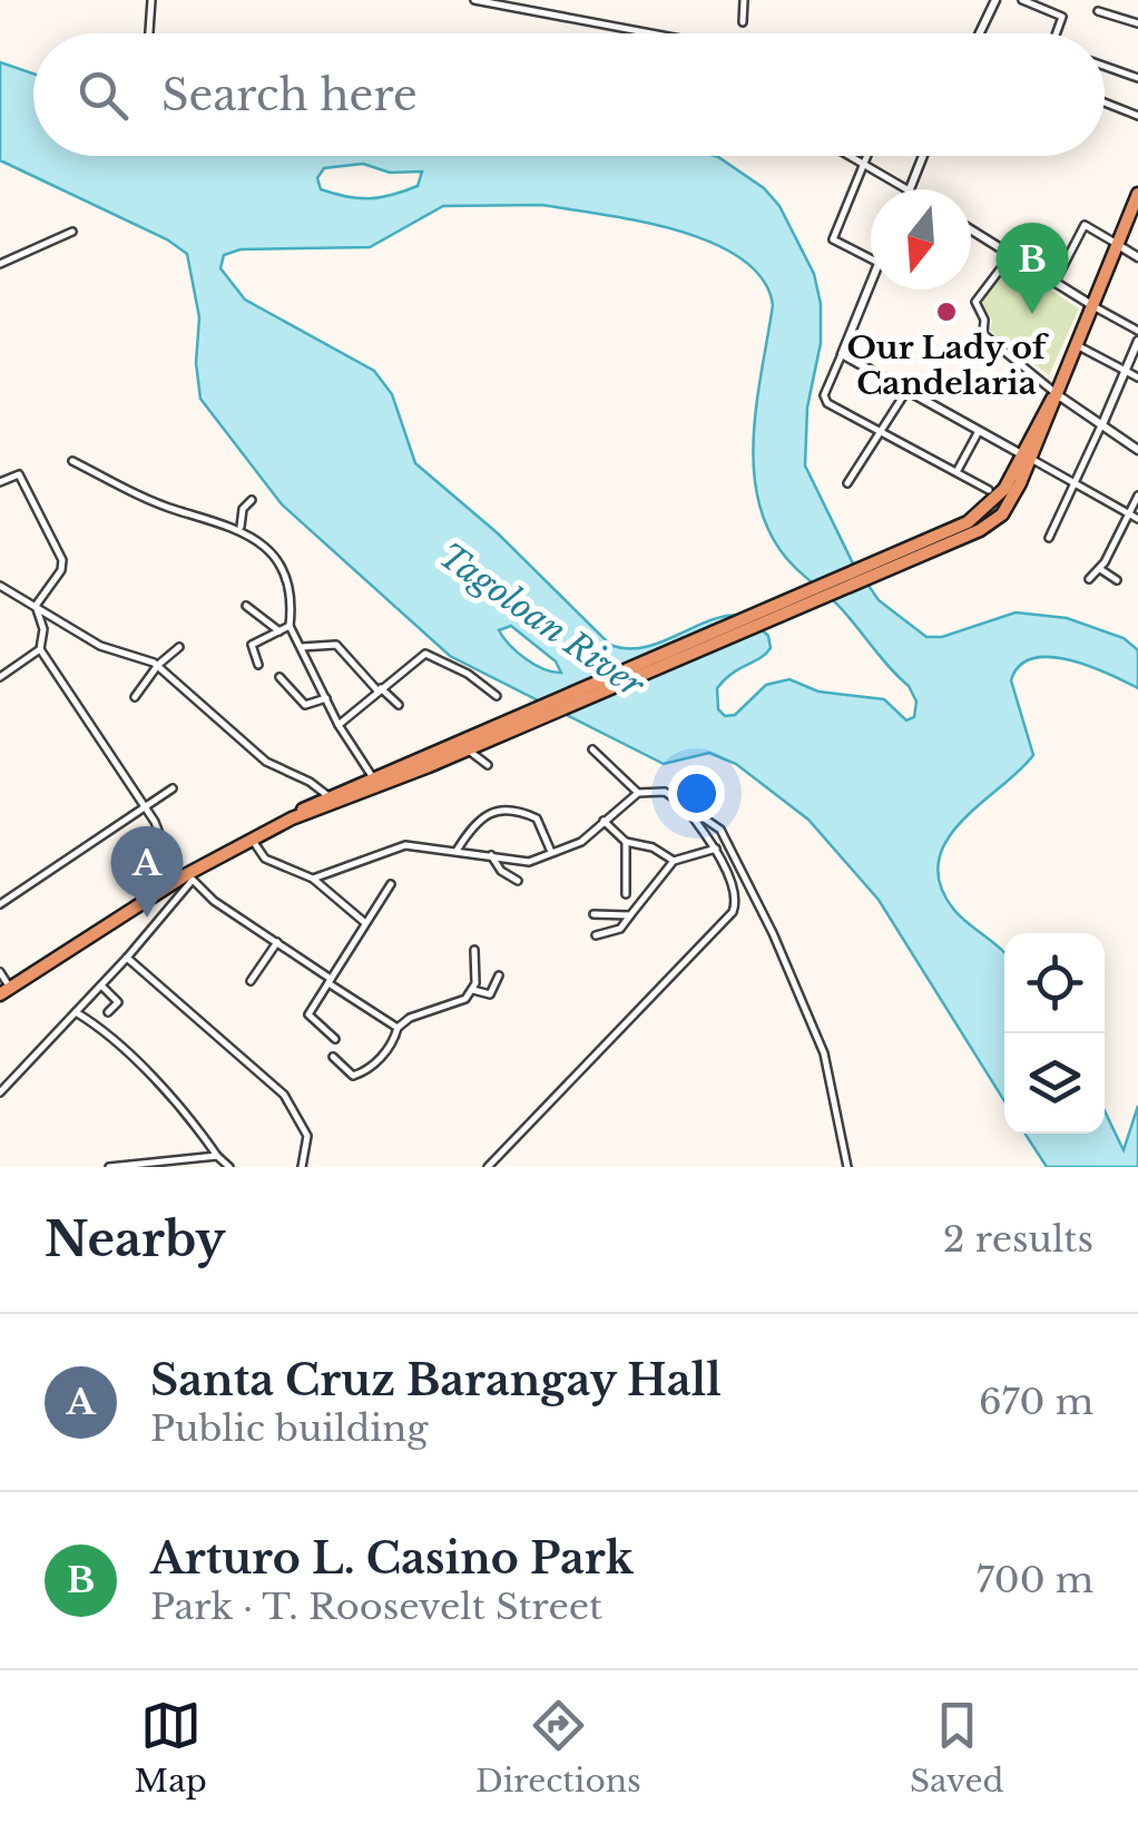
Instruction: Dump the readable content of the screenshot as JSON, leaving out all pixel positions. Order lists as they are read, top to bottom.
{
  "water": ["Tagoloan River"],
  "places": ["Our Lady of Candelaria"],
  "north": "bottom",
  "page": {
    "search": "Search here",
    "pins": ["B", "A"],
    "heading": ["Nearby", "2 results"],
    "list": [
      {
        "mark": "A",
        "name": "Santa Cruz Barangay Hall",
        "note": "Public building",
        "value": "670 m"
      },
      {
        "mark": "B",
        "name": "Arturo L. Casino Park",
        "note": "Park · T. Roosevelt Street",
        "value": "700 m"
      }
    ],
    "nav": ["Map", "Directions", "Saved"]
  }
}
